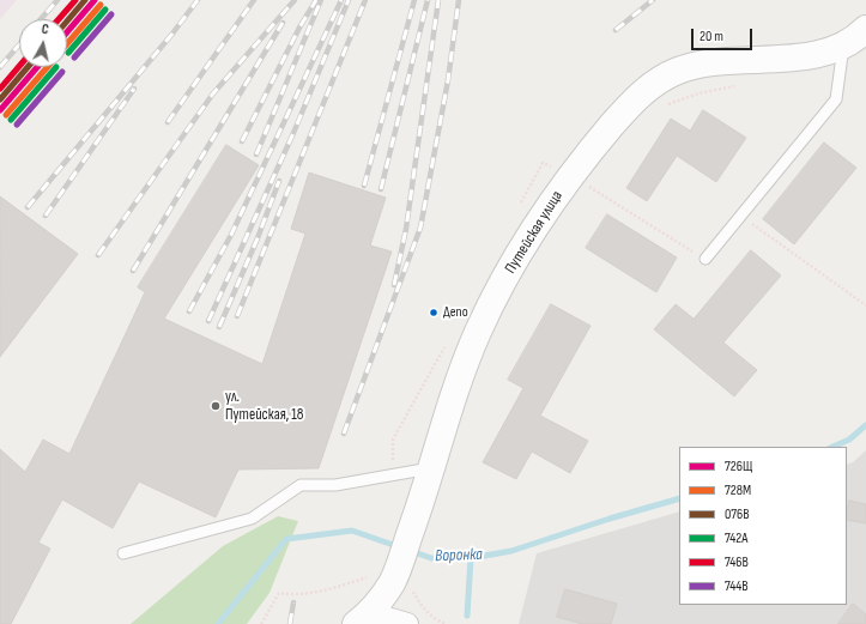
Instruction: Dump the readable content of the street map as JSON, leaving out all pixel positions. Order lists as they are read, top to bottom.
{
  "streets": {
    "street": ["Путейская улица"]
  },
  "water": ["Воронка"],
  "places": ["Депо", "ул. Путейская, 18"],
  "lines": [
    "transit line 726Щ",
    "transit line 076В",
    "transit line 746В",
    "transit line 728М",
    "transit line 742А",
    "transit line 744В"
  ],
  "legend": [
    "726Щ",
    "728М",
    "076В",
    "742А",
    "746В",
    "744В"
  ],
  "scale_bar": "20 m",
  "north": "top"
}
